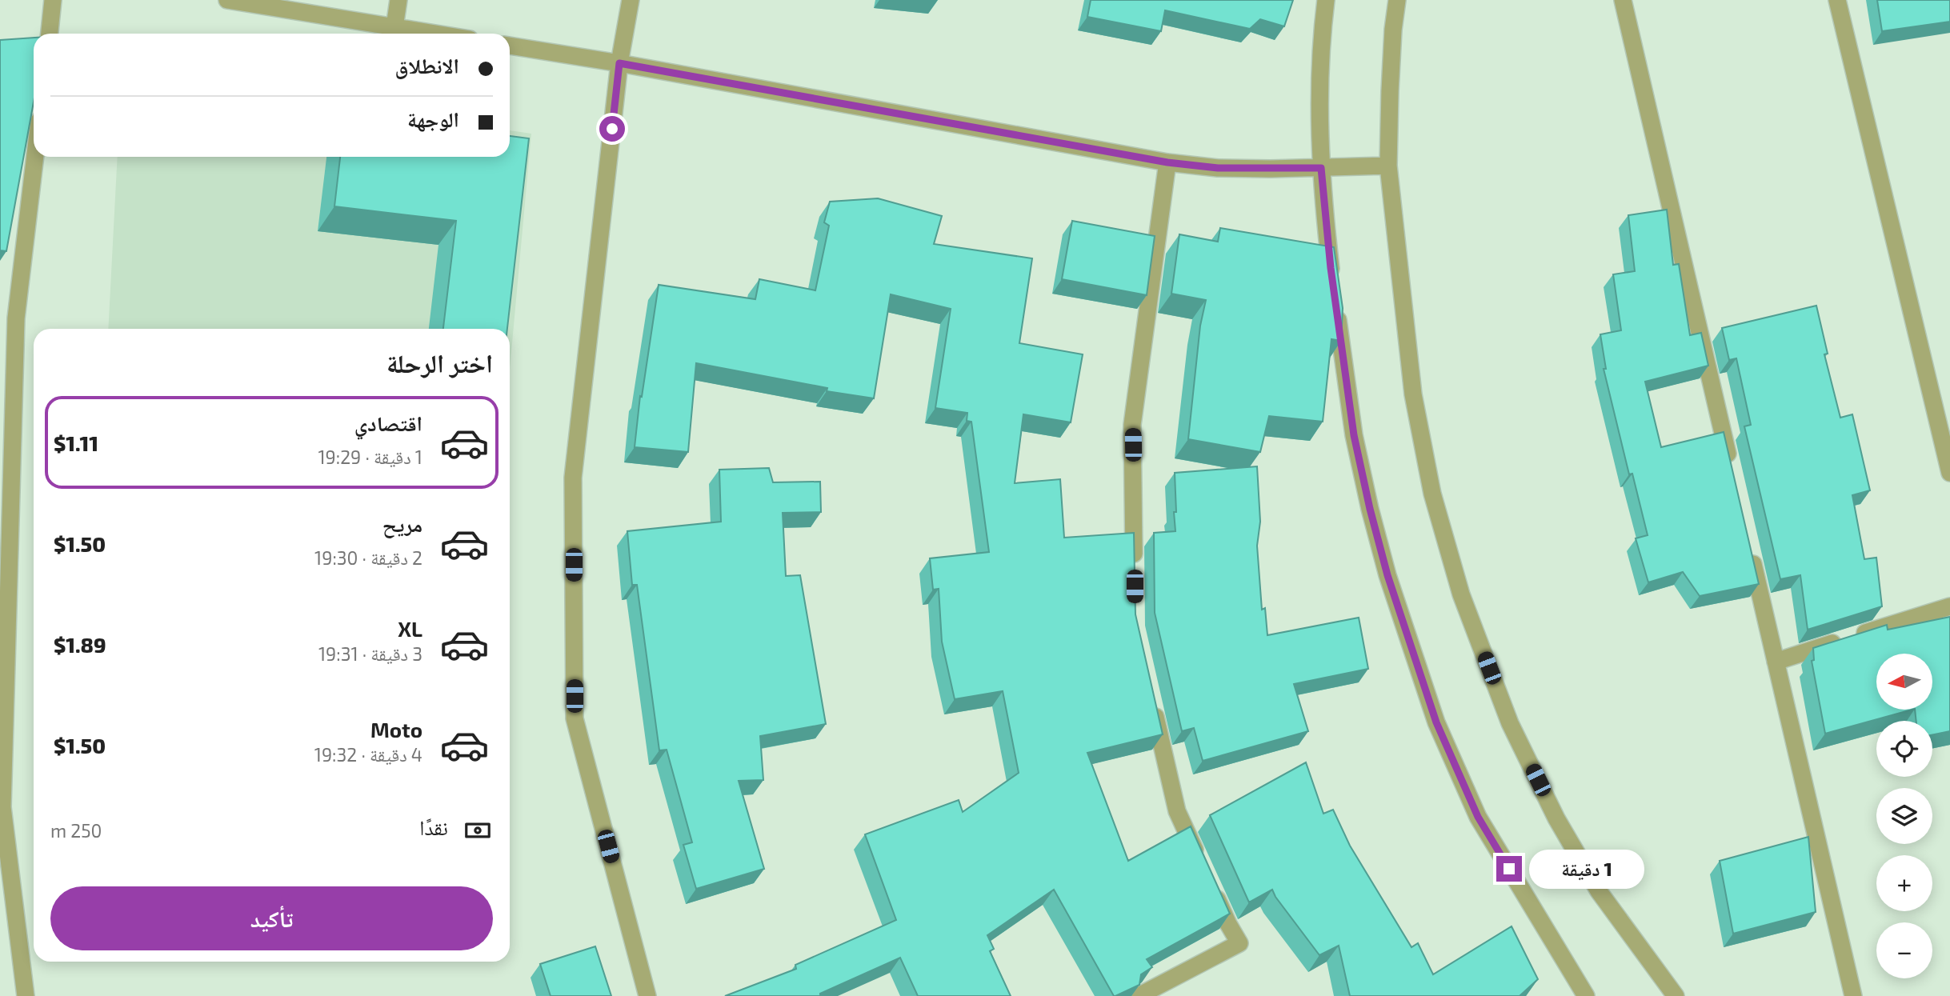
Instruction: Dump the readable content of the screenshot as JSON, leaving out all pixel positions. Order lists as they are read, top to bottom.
{
  "north": "left",
  "page": {
    "banner": ["الانطلاق", "الوجهة"],
    "heading": "اختر الرحلة",
    "list": [
      {
        "name": "اقتصادي",
        "note": "1 دقيقة · 19:29",
        "value": "$1.11"
      },
      {
        "name": "مريح",
        "note": "2 دقيقة · 19:30",
        "value": "$1.50"
      },
      {
        "name": "XL",
        "note": "3 دقيقة · 19:31",
        "value": "$1.89"
      },
      {
        "name": "Moto",
        "note": "4 دقيقة · 19:32",
        "value": "$1.50"
      }
    ],
    "map_buttons": ["+", "−"],
    "pay": ["نقدًا", "250 m"],
    "bubble": "1 دقيقة",
    "buttons": "تأكيد"
  }
}
